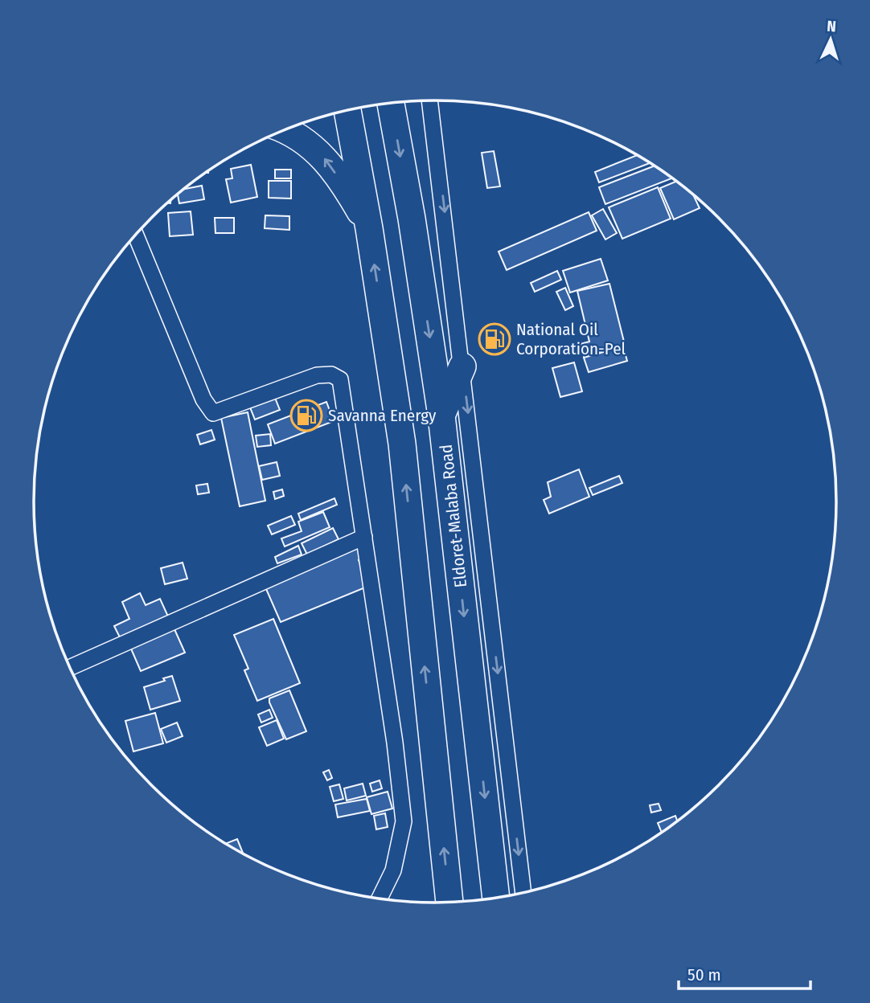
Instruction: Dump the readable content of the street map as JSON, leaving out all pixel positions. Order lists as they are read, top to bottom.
{
  "streets": {
    "highway": ["Eldoret-Malaba Road"]
  },
  "one_way": ["Eldoret-Malaba Road"],
  "places": {
    "fuel station": ["National Oil Corporation-Pel", "Savanna Energy"]
  },
  "scale_bar": "50 m",
  "north": "top"
}
